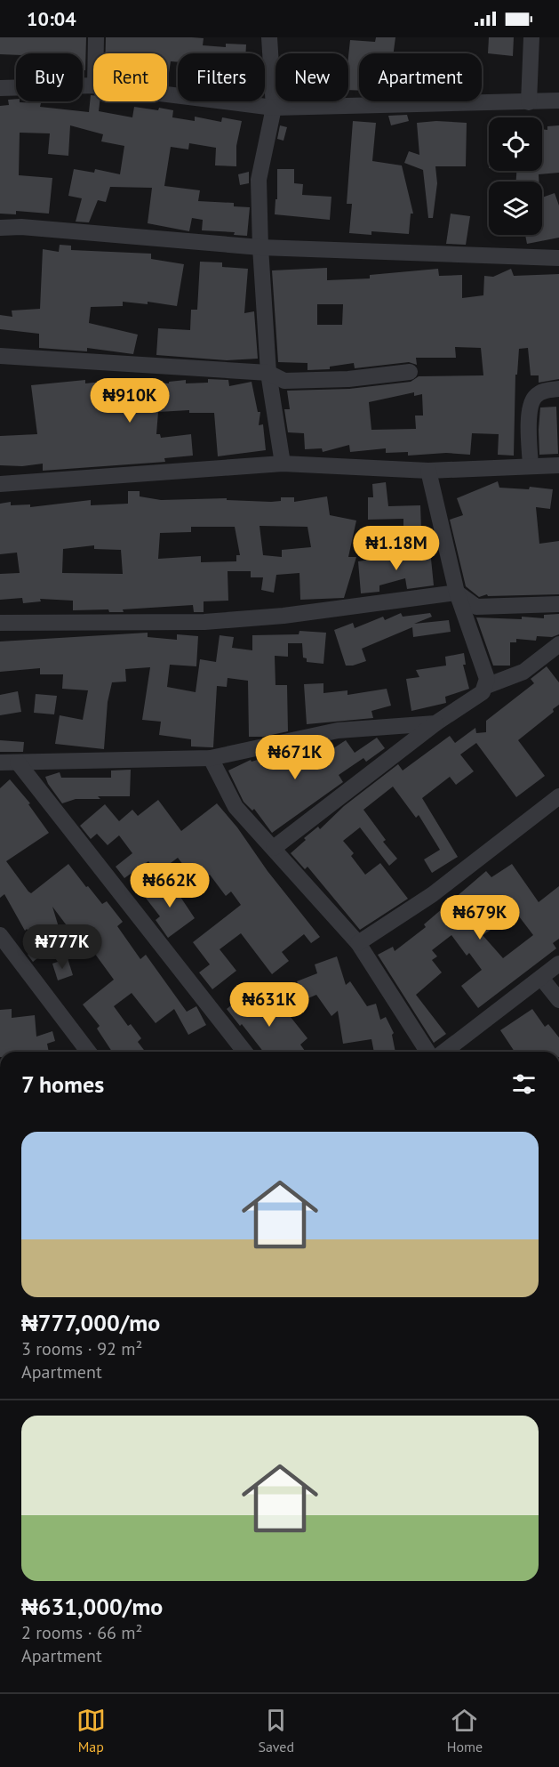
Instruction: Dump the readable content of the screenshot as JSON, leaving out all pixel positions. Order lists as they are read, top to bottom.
{
  "page": {
    "status": "10:04",
    "chip": [
      "Buy",
      "Rent",
      "Filters",
      "New",
      "Apartment"
    ],
    "price": [
      "₦910K",
      "₦1.18M",
      "₦671K",
      "₦662K",
      "₦679K",
      "₦777K",
      "₦631K"
    ],
    "heading": "7 homes",
    "list": [
      {
        "name": "₦777,000/mo",
        "note": "3 rooms · 92 m² · Apartment"
      },
      {
        "name": "₦631,000/mo",
        "note": "2 rooms · 66 m² · Apartment"
      }
    ],
    "tabs": ["Map", "Saved", "Home"]
  }
}
